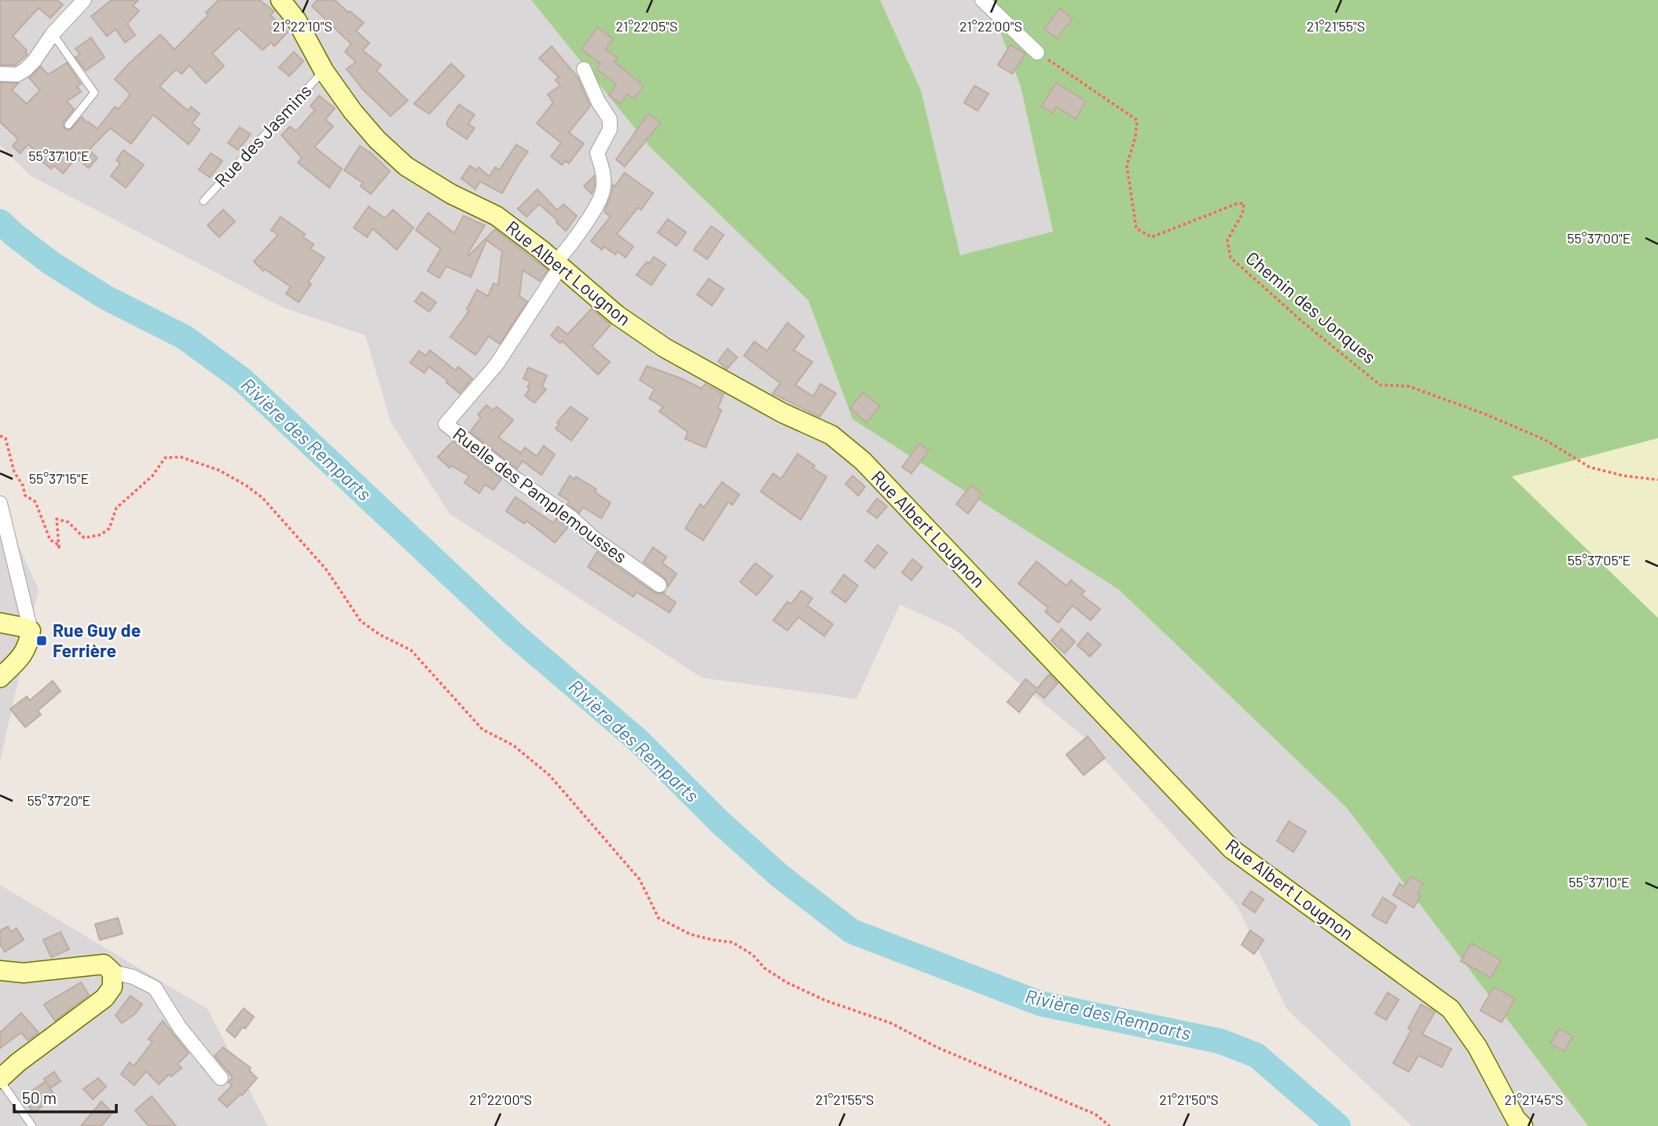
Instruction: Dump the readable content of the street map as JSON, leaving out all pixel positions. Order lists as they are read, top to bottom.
{
  "streets": {
    "street": ["Rue Albert Lougnon", "Ruelle des Pamplemousses"],
    "lane": ["Rue des Jasmins"],
    "path": ["Chemin des Jonques"]
  },
  "crossings": [
    ["Rue des Jasmins", "Rue Albert Lougnon"],
    ["Rue Albert Lougnon", "Ruelle des Pamplemousses"]
  ],
  "water": ["Rivière des Remparts"],
  "places": {
    "transit": ["Rue Guy de Ferrière"]
  },
  "scale_bar": "50 m",
  "coordinates": [
    "21°22'10\"S",
    "21°22'05\"S",
    "21°22'00\"S",
    "21°21'55\"S",
    "55°37'10\"E",
    "55°37'00\"E",
    "55°37'15\"E",
    "55°37'05\"E",
    "55°37'20\"E",
    "21°21'50\"S",
    "21°21'45\"S"
  ]
}
